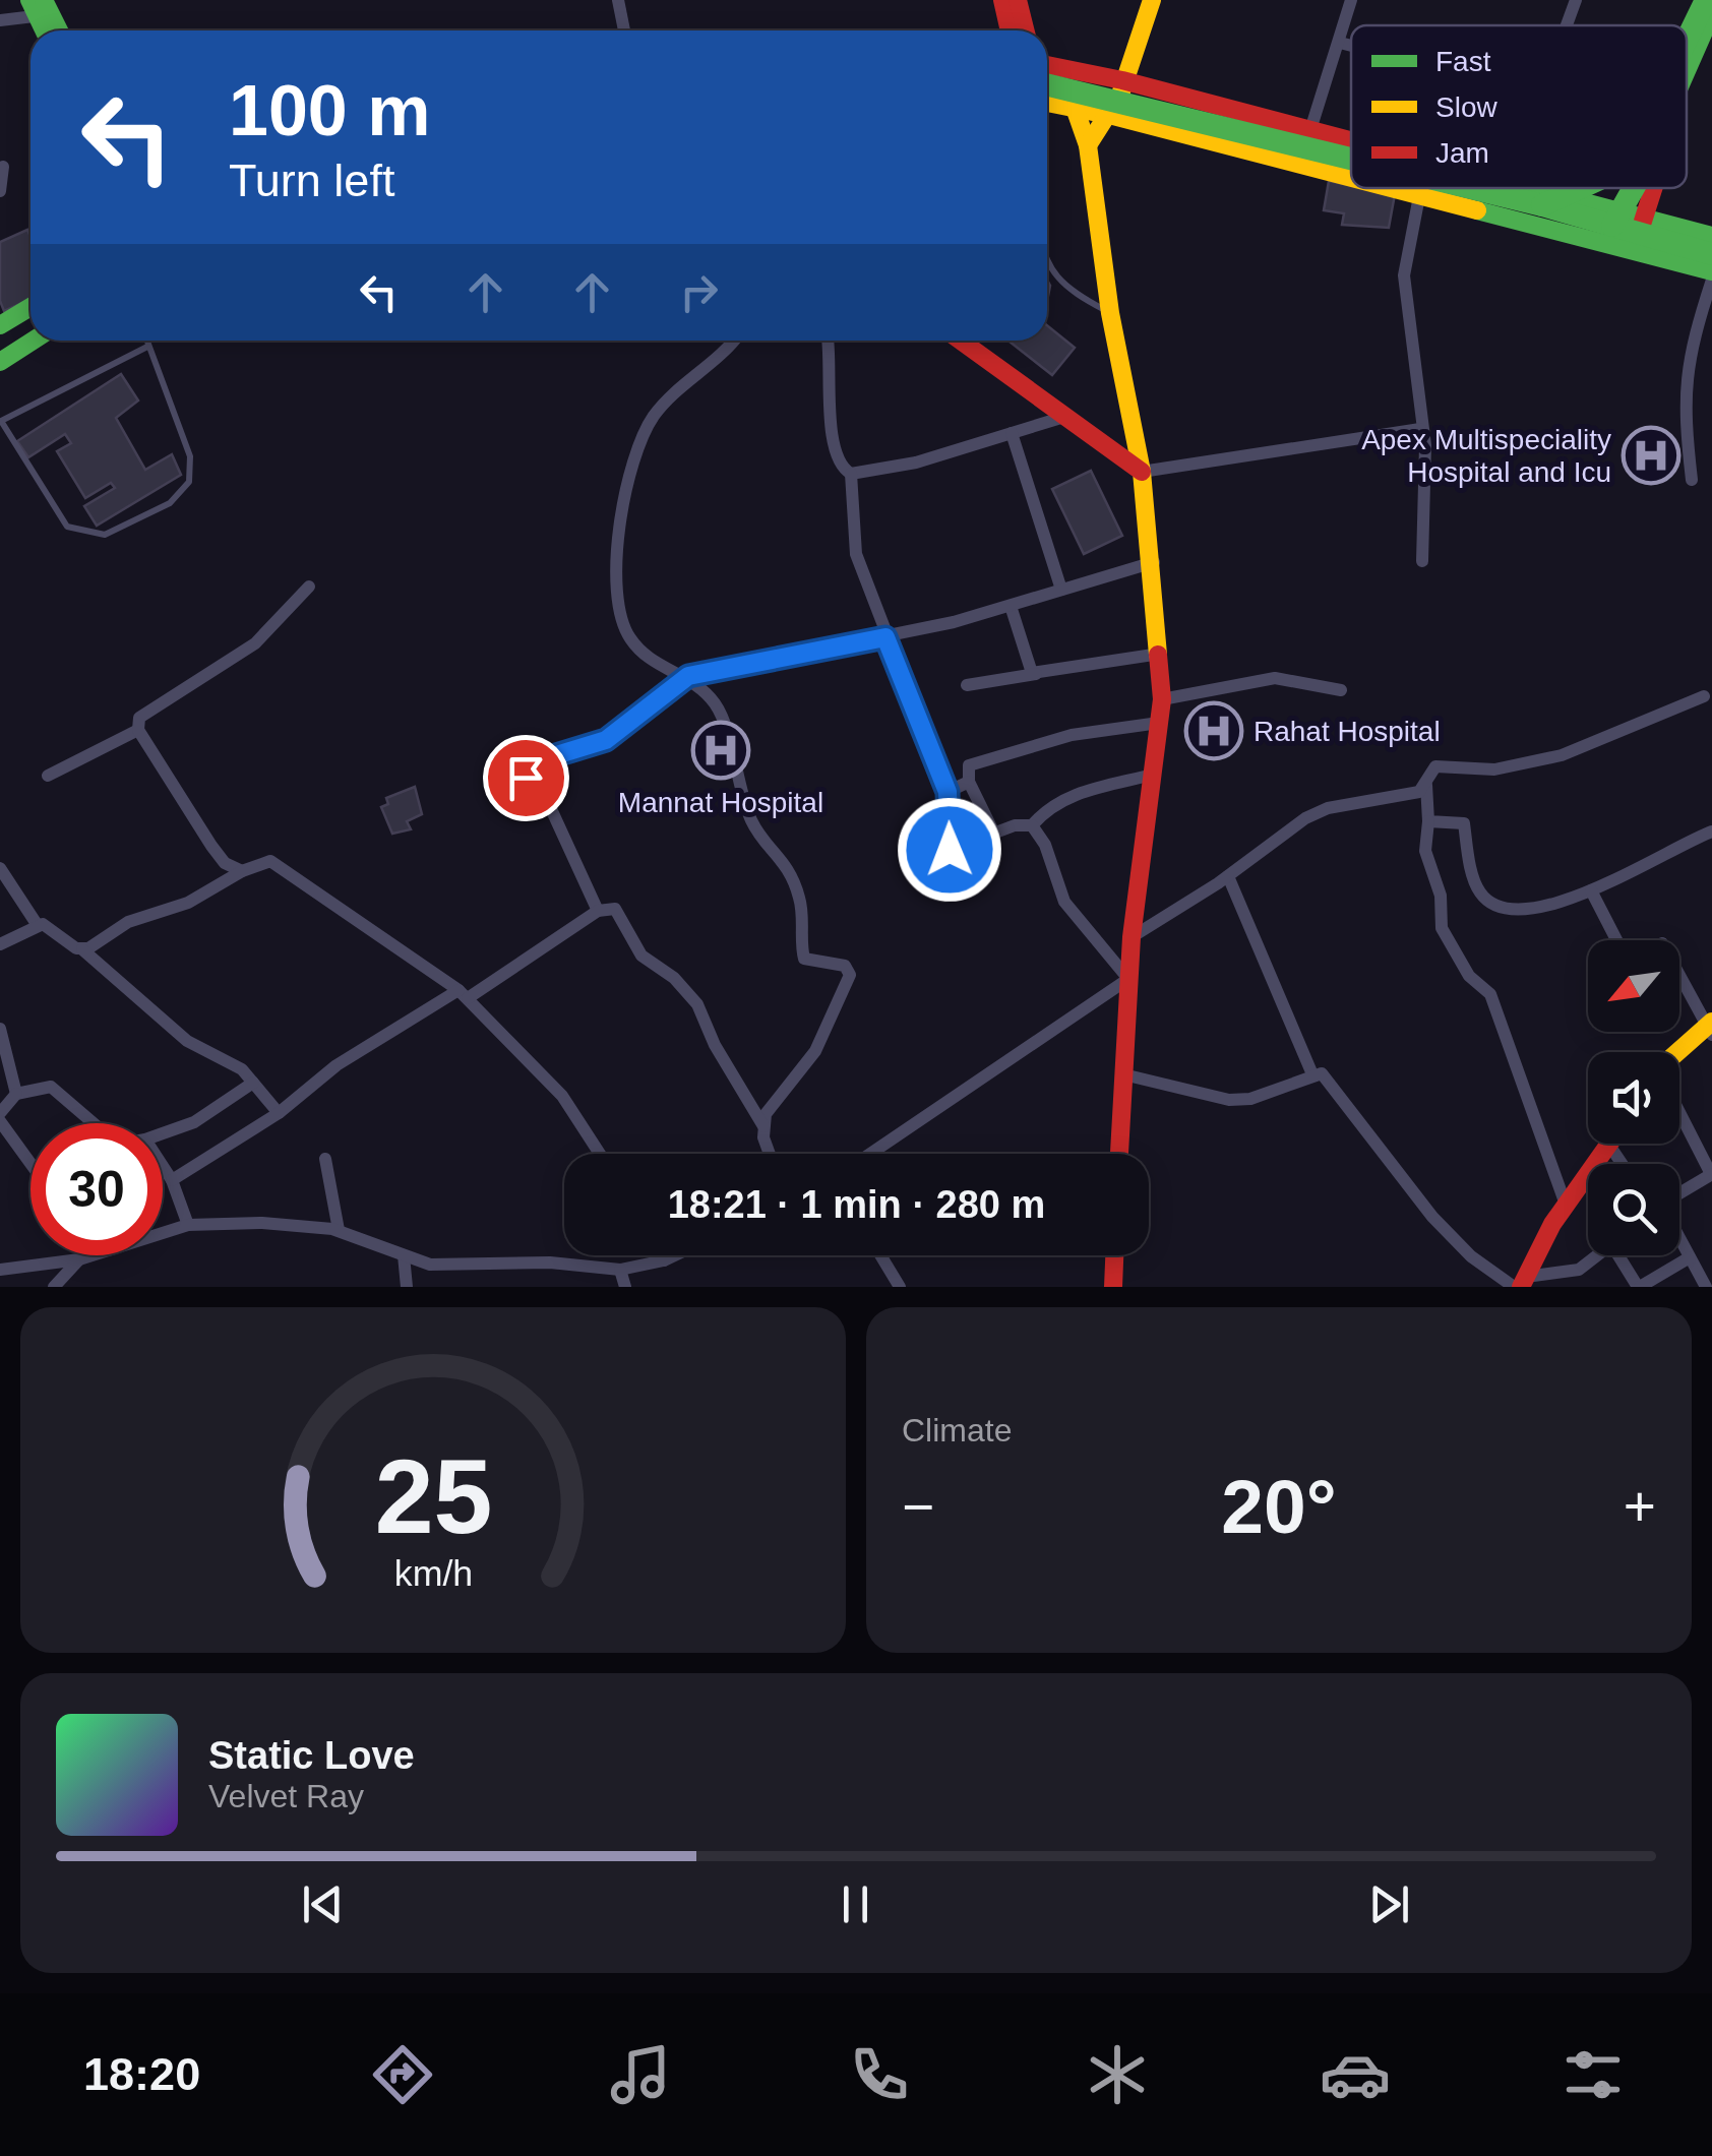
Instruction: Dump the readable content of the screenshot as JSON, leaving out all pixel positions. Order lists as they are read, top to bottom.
{
  "places": {
    "hospital": ["Apex Multispeciality Hospital and Icu", "Rahat Hospital", "Mannat Hospital"]
  },
  "legend": ["Fast", "Slow", "Jam"],
  "north": "bottom left",
  "page": {
    "turn": ["100 m", "Turn left"],
    "limit": "30",
    "trip": "18:21 · 1 min · 280 m",
    "tile": "Climate",
    "heat": ["−", "20°", "+"],
    "song": ["Static Love", "Velvet Ray"],
    "tabs": "18:20",
    "gauge": ["25", "km/h"]
  }
}
